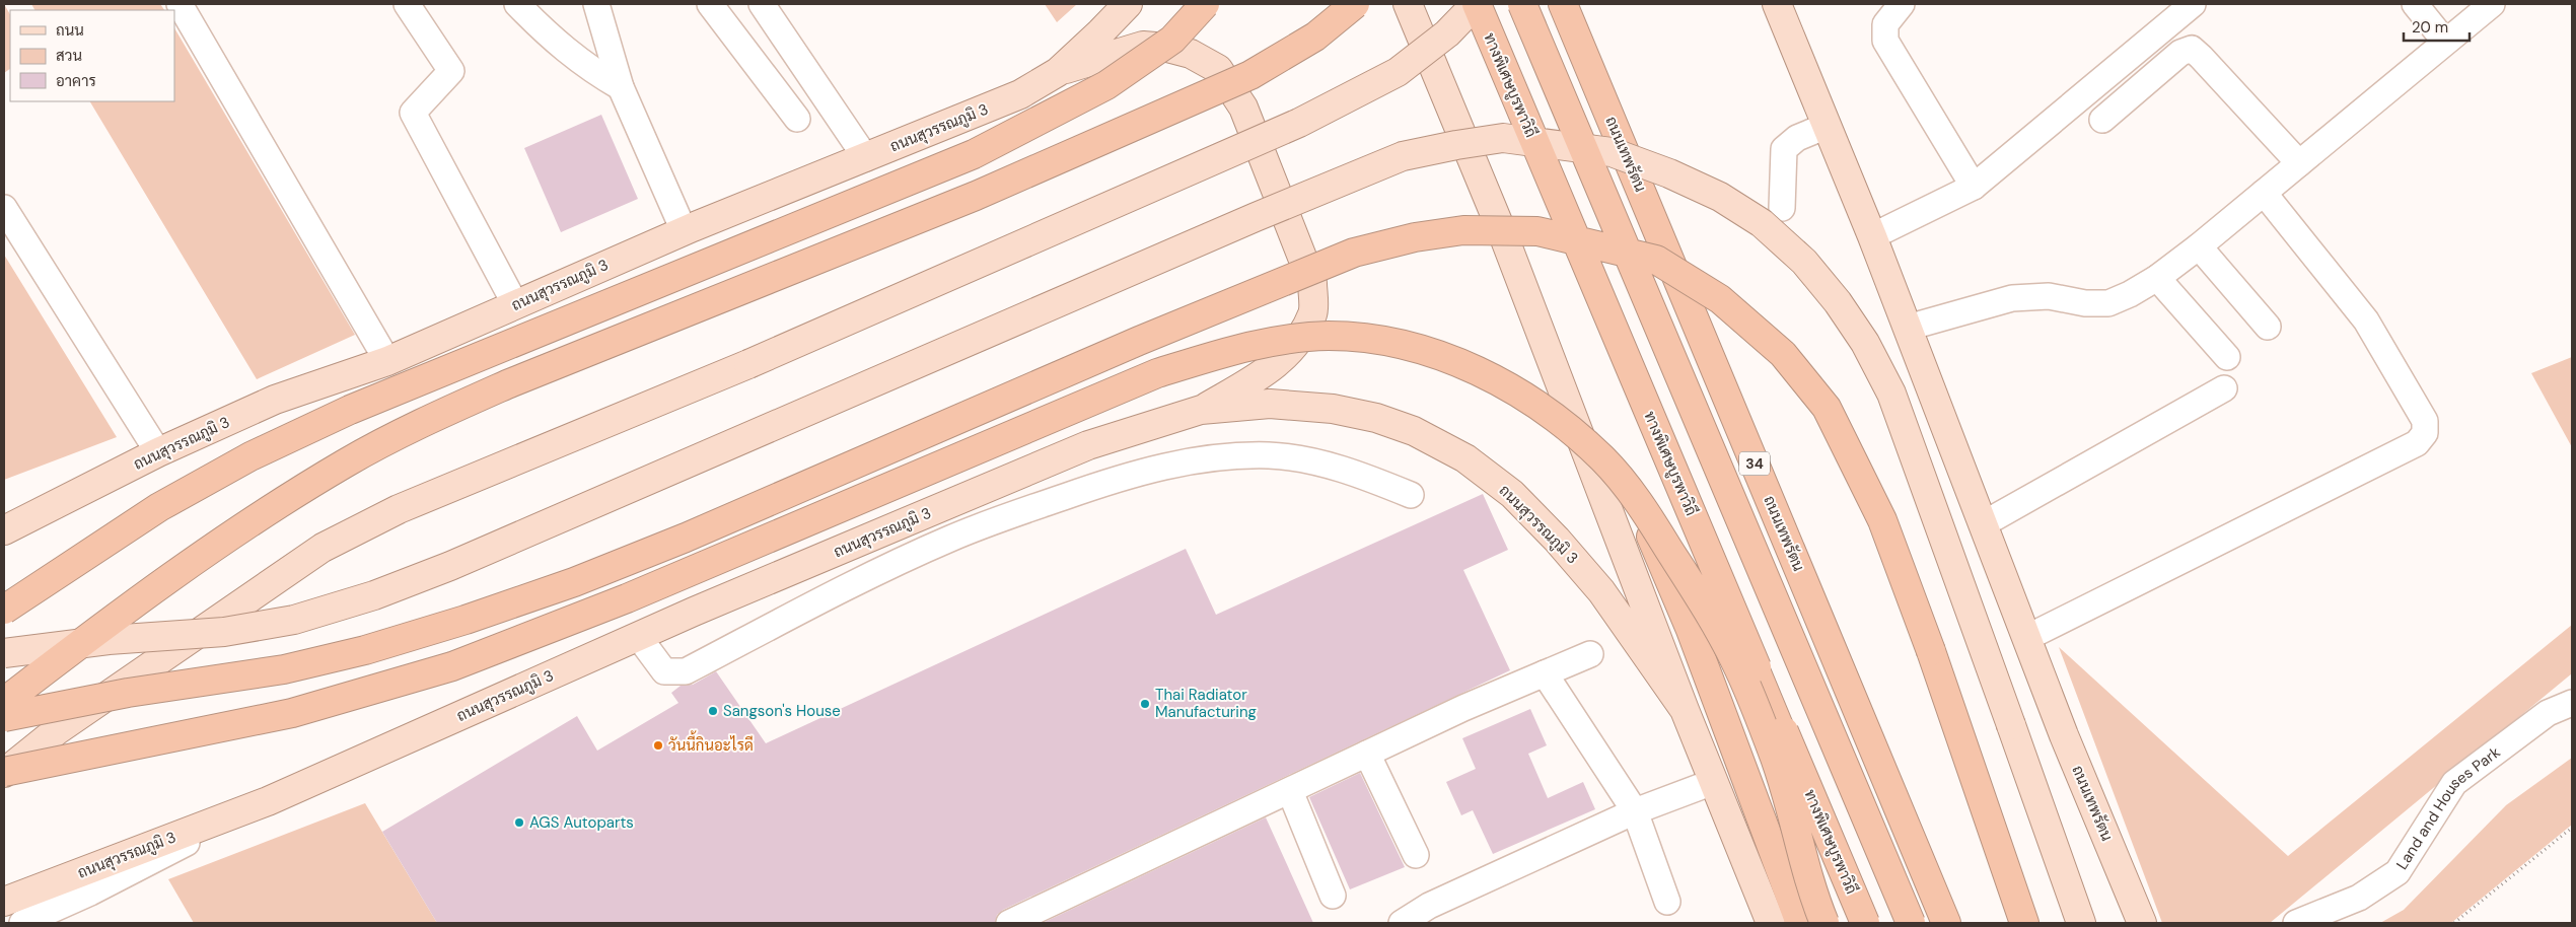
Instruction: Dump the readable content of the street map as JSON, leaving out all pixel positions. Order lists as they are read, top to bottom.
{
  "streets": {
    "highway": ["ทางพิเศษบูรพาวิถี", "ถนนเทพรัตน", "34"],
    "main road": ["ถนนสุวรรณภูมิ 3"],
    "street": ["Land and Houses Park"]
  },
  "places": [
    "Thai Radiator Manufacturing",
    "Sangson's House",
    "วันนี้กินอะไรดี",
    "AGS Autoparts"
  ],
  "legend": ["ถนน", "สวน", "อาคาร"],
  "scale_bar": "20 m"
}
